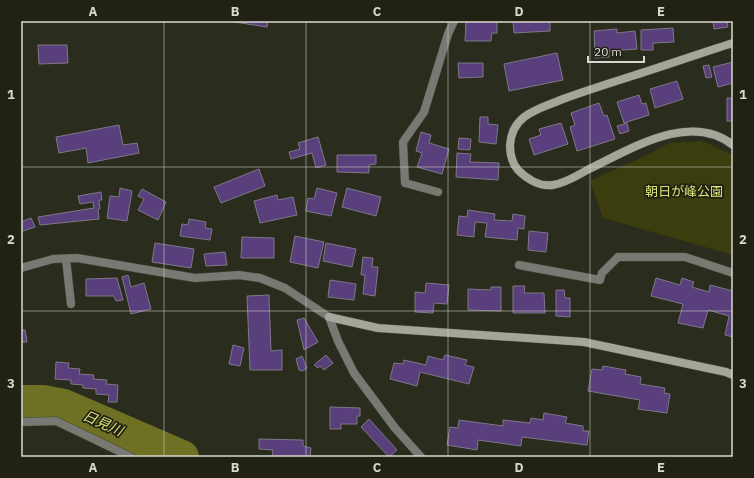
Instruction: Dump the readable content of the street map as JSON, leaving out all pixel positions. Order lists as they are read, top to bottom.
{
  "water": ["日見川"],
  "parks": ["朝日が峰公園"],
  "scale_bar": "20 m",
  "grid": {
    "columns": [
      "A",
      "B",
      "C",
      "D",
      "E"
    ],
    "rows": ["1", "2", "3"]
  }
}
